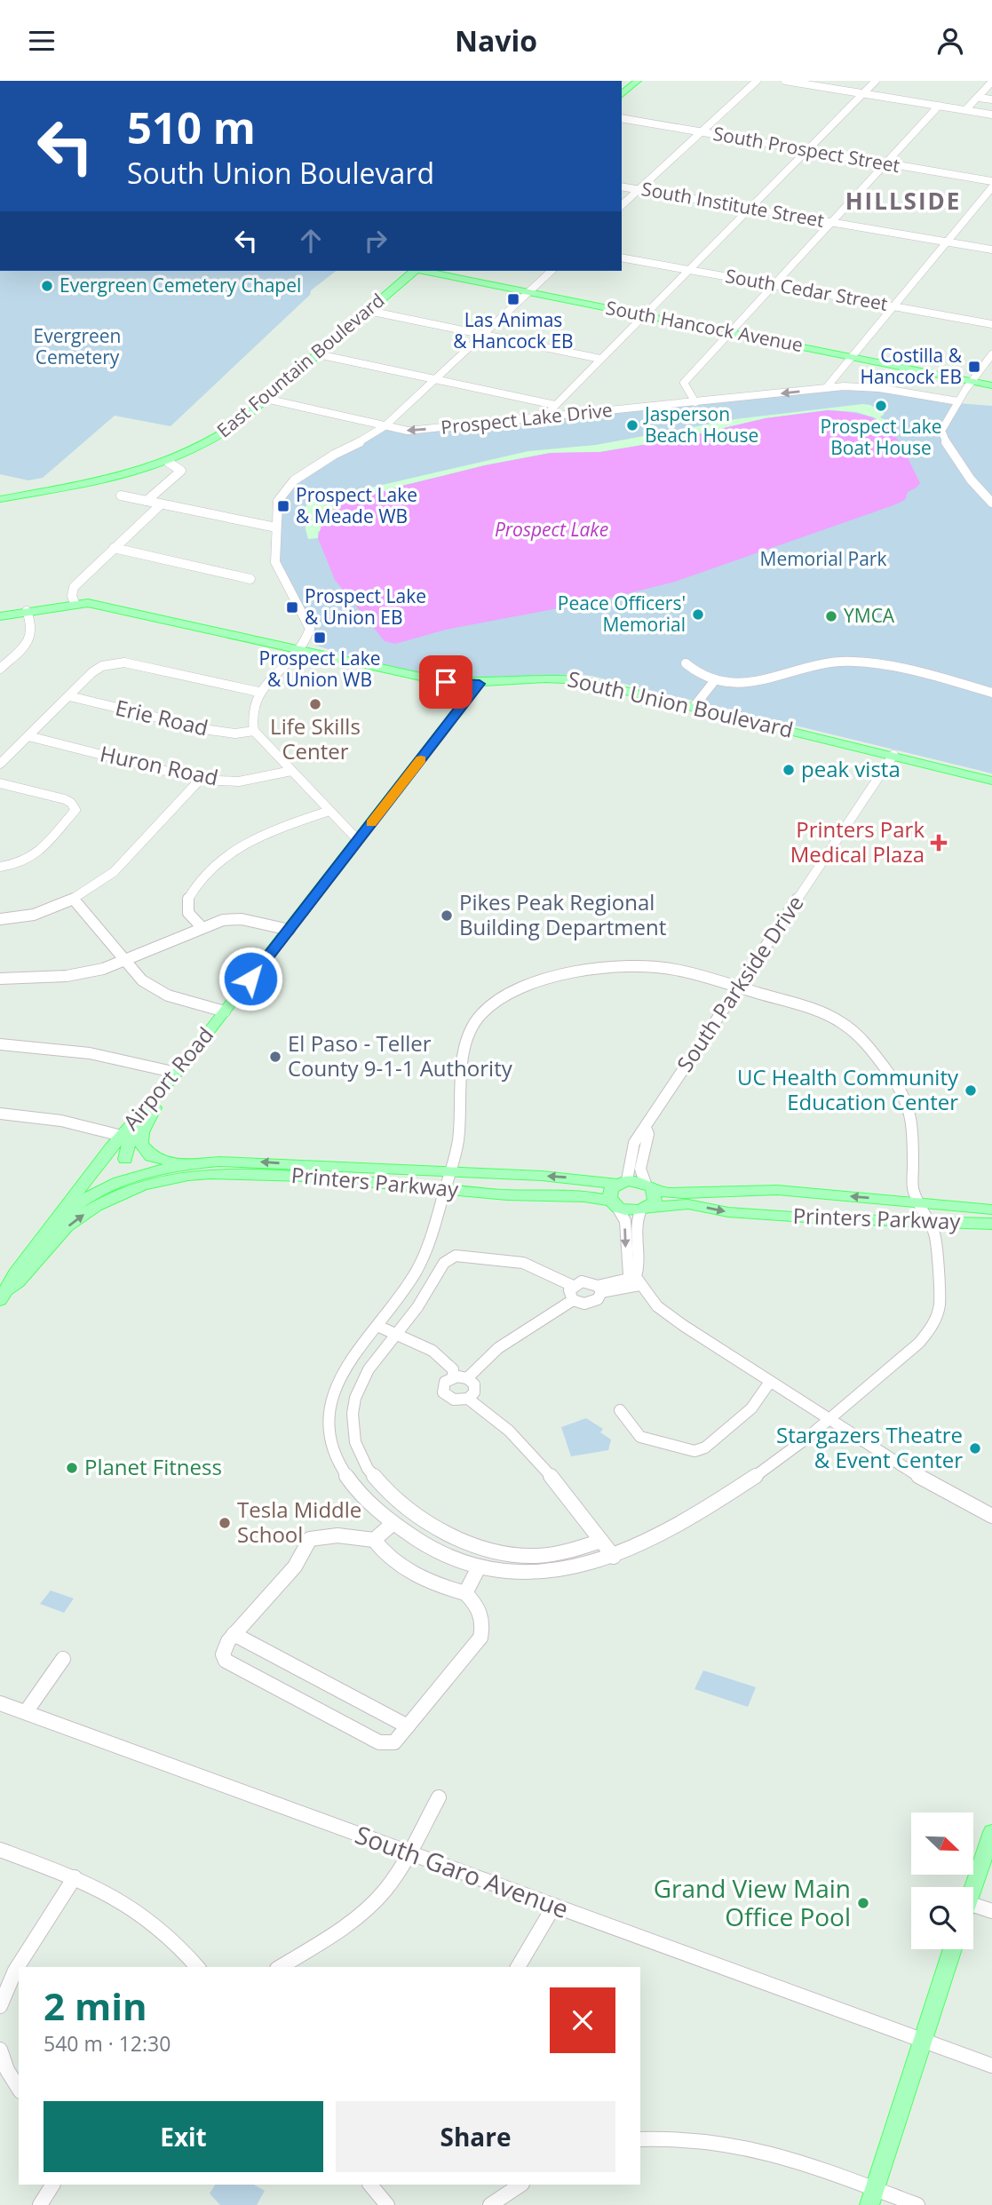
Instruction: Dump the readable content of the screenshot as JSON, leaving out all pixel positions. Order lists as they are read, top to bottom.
{
  "streets": {
    "main road": [
      "South Hancock Avenue",
      "East Fountain Boulevard",
      "South Union Boulevard",
      "South Parkside Drive",
      "Airport Road",
      "Printers Parkway"
    ],
    "street": [
      "South Prospect Street",
      "South Institute Street",
      "South Cedar Street",
      "Prospect Lake Drive",
      "Erie Road",
      "Huron Road",
      "South Garo Avenue"
    ]
  },
  "crossings": [
    ["South Union Boulevard", "South Parkside Drive"],
    ["South Union Boulevard", "Airport Road"],
    ["South Parkside Drive", "Printers Parkway"],
    ["Airport Road", "Printers Parkway"]
  ],
  "districts": ["HILLSIDE"],
  "water": ["Prospect Lake"],
  "parks": ["Evergreen Cemetery", "Memorial Park"],
  "places": {
    "other": [
      "Evergreen Cemetery Chapel",
      "Prospect Lake Boat House",
      "Jasperson Beach House",
      "Peace Officers' Memorial",
      "YMCA",
      "Life Skills Center",
      "peak vista",
      "Pikes Peak Regional Building Department",
      "El Paso - Teller County 9-1-1 Authority",
      "UC Health Community Education Center",
      "Stargazers Theatre & Event Center",
      "Planet Fitness",
      "Tesla Middle School",
      "Grand View Main Office Pool"
    ],
    "transit": [
      "Las Animas & Hancock EB",
      "Costilla & Hancock EB",
      "Prospect Lake & Meade WB",
      "Prospect Lake & Union EB",
      "Prospect Lake & Union WB"
    ],
    "health": ["Printers Park Medical Plaza"]
  },
  "north": "bottom right",
  "page": {
    "header": "Navio",
    "turn": ["510 m", "South Union Boulevard"],
    "heading": ["2 min", "540 m · 12:30"],
    "buttons": ["Exit", "Share"]
  }
}
